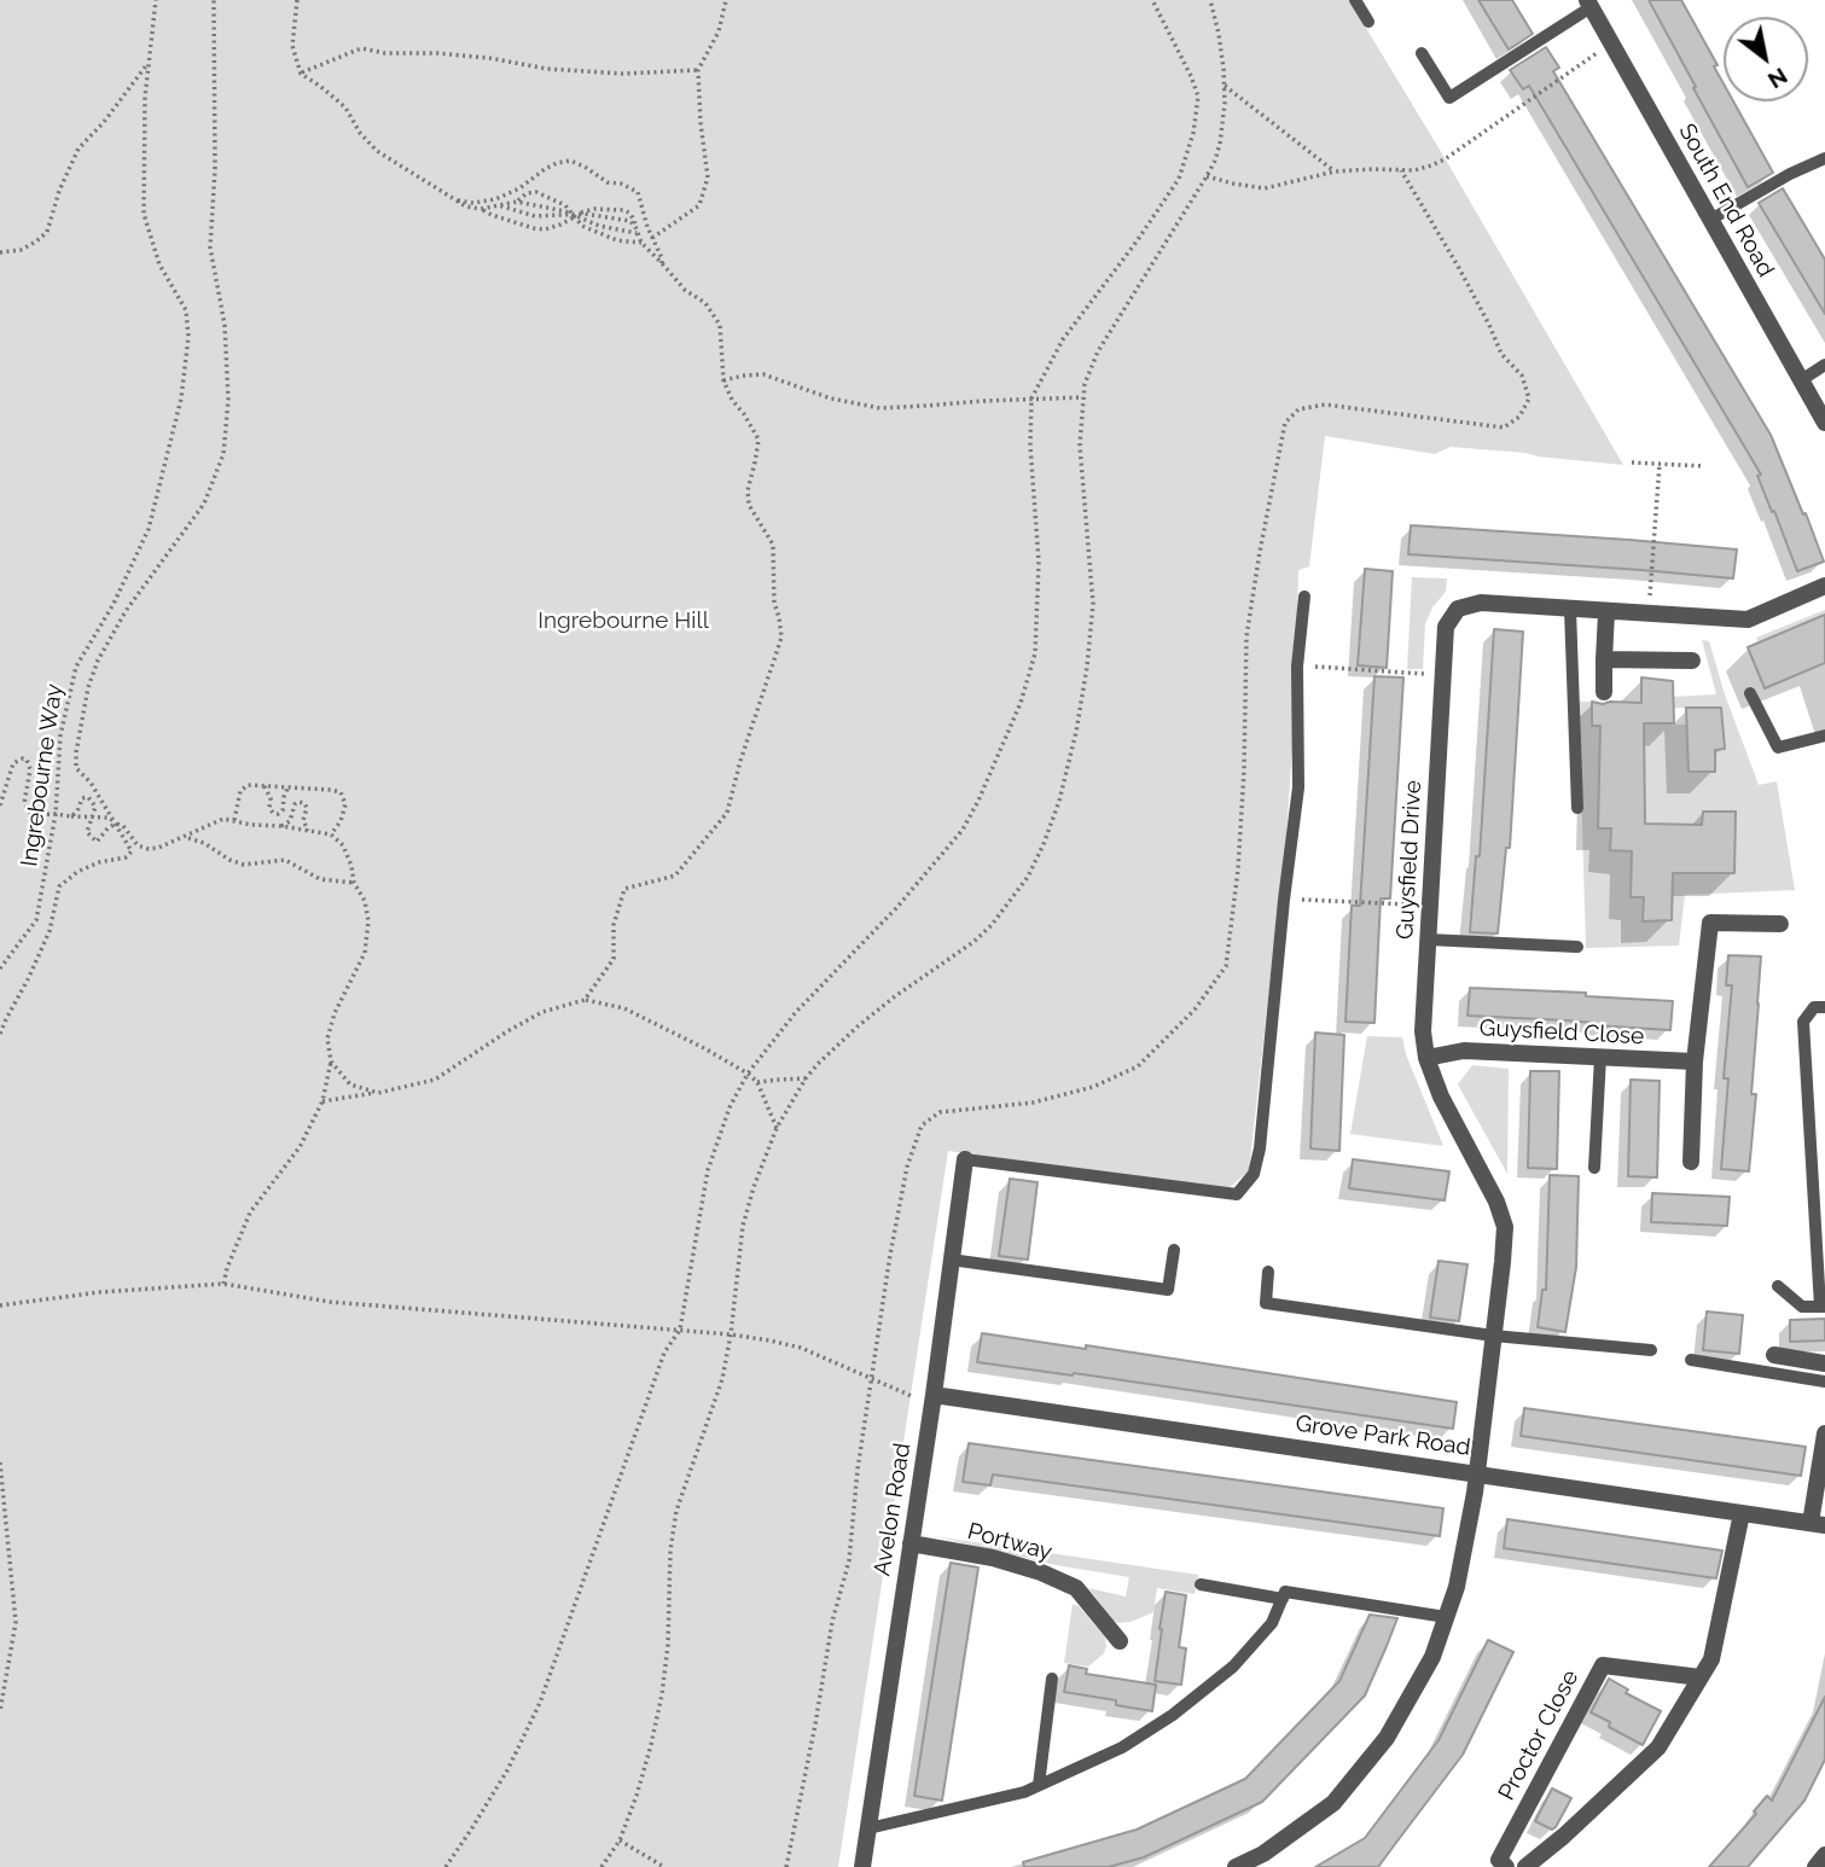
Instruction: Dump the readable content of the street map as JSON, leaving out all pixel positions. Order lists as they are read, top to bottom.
{
  "streets": {
    "street": [
      "South End Road",
      "Guysfield Drive",
      "Guysfield Close",
      "Grove Park Road",
      "Avelon Road",
      "Portway",
      "Proctor Close"
    ],
    "path": ["Ingrebourne Way"]
  },
  "crossings": [
    ["Guysfield Drive", "Guysfield Close"],
    ["Guysfield Drive", "Grove Park Road"],
    ["Grove Park Road", "Avelon Road"],
    ["Avelon Road", "Portway"]
  ],
  "parks": ["Ingrebourne Hill"],
  "north": "bottom right"
}
